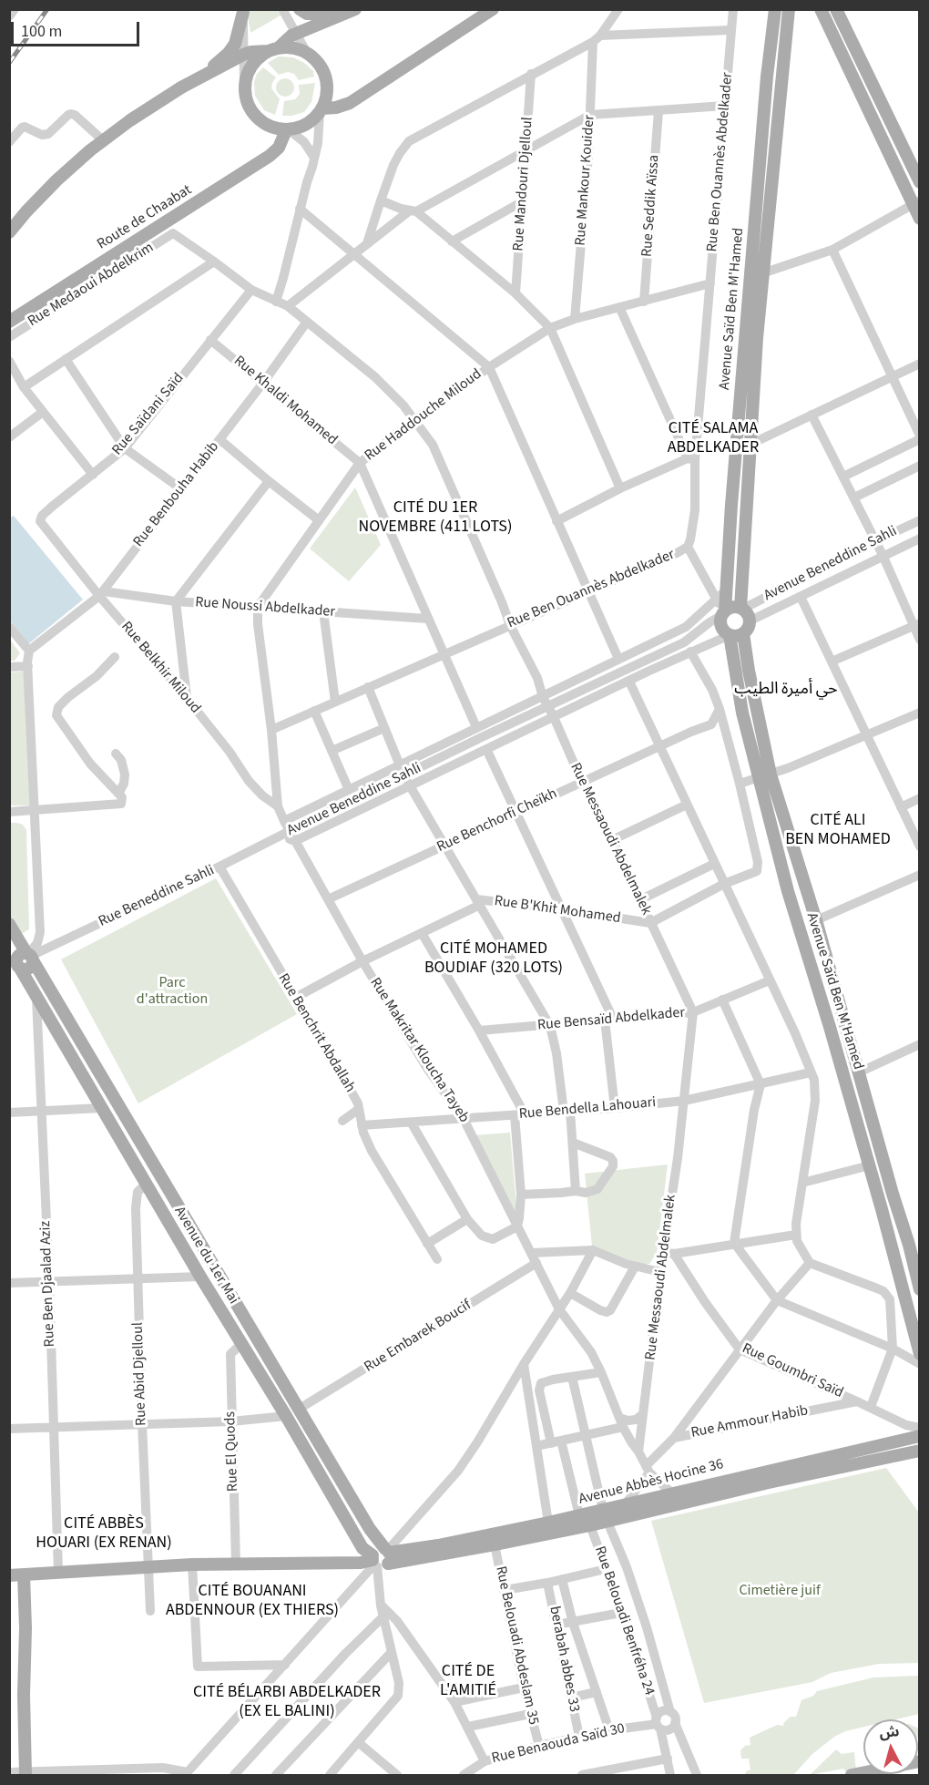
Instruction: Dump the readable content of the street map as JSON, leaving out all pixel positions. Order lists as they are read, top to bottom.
{
  "streets": {
    "main road": [
      "Route de Chaabat",
      "Avenue Saïd Ben M'Hamed",
      "Avenue du 1er Mai",
      "Avenue Abbès Hocine 36"
    ],
    "street": [
      "Rue Ben Ouannès Abdelkader",
      "Rue Mankour Kouider",
      "Rue Mandouri Djelloul",
      "Rue Seddik Aïssa",
      "Rue Medaoui Abdelkrim",
      "Rue Khaldi Mohamed",
      "Rue Saïdani Saïd",
      "Rue Haddouche Miloud",
      "Rue Benbouha Habib",
      "Avenue Beneddine Sahli",
      "Rue Noussi Abdelkader",
      "Rue Belkhir Miloud",
      "Rue Benchorfi Cheïkh",
      "Rue Messaoudi Abdelmalek",
      "Rue Beneddine Sahli",
      "Rue B'Khit Mohamed",
      "Rue Bensaïd Abdelkader",
      "Rue Benchrit Abdallah",
      "Rue Makritar Kloucha Tayeb",
      "Rue Bendella Lahouari",
      "Rue Ben Djaalad Aziz",
      "Rue Embarek Boucif",
      "Rue Goumbri Saïd",
      "Rue Abid Djelloul",
      "Rue Ammour Habib",
      "Rue El Quods",
      "Rue Belouadi Benfréha 24",
      "Rue Belouadi Abdeslam 35",
      "berabah abbes 33",
      "Rue Benaouda Saïd 30"
    ]
  },
  "crossings": [
    ["Rue Ben Ouannès Abdelkader", "Rue Haddouche Miloud"],
    ["Rue Ben Ouannès Abdelkader", "Rue Messaoudi Abdelmalek"],
    ["Rue Mankour Kouider", "Rue Haddouche Miloud"],
    ["Rue Seddik Aïssa", "Rue Haddouche Miloud"],
    ["Rue Medaoui Abdelkrim", "Rue Messaoudi Abdelmalek"],
    ["Avenue Saïd Ben M'Hamed", "Avenue Beneddine Sahli"],
    ["Rue Khaldi Mohamed", "Rue Saïdani Saïd"],
    ["Rue Khaldi Mohamed", "Rue Haddouche Miloud"],
    ["Rue Khaldi Mohamed", "Rue Benbouha Habib"],
    ["Rue Saïdani Saïd", "Rue Belkhir Miloud"],
    ["Rue Saïdani Saïd", "Rue Messaoudi Abdelmalek"],
    ["Rue Haddouche Miloud", "Rue Noussi Abdelkader"],
    ["Rue Haddouche Miloud", "Rue Messaoudi Abdelmalek"],
    ["Rue Benbouha Habib", "Rue Noussi Abdelkader"],
    ["Rue Benbouha Habib", "Rue Belkhir Miloud"],
    ["Rue Benbouha Habib", "Rue Messaoudi Abdelmalek"],
    ["Avenue Beneddine Sahli", "Rue Messaoudi Abdelmalek"],
    ["Avenue Beneddine Sahli", "Rue Beneddine Sahli"],
    ["Avenue Beneddine Sahli", "Rue Makritar Kloucha Tayeb"],
    ["Rue Noussi Abdelkader", "Rue Belkhir Miloud"],
    ["Rue Benchorfi Cheïkh", "Rue Messaoudi Abdelmalek"],
    ["Rue Benchorfi Cheïkh", "Rue Makritar Kloucha Tayeb"],
    ["Rue Messaoudi Abdelmalek", "Rue B'Khit Mohamed"],
    ["Rue Messaoudi Abdelmalek", "Rue Bensaïd Abdelkader"],
    ["Rue Messaoudi Abdelmalek", "Rue Makritar Kloucha Tayeb"],
    ["Rue Messaoudi Abdelmalek", "Rue Bendella Lahouari"],
    ["Rue Beneddine Sahli", "Rue Benchrit Abdallah"],
    ["Rue Beneddine Sahli", "Rue Makritar Kloucha Tayeb"],
    ["Rue Beneddine Sahli", "Avenue du 1er Mai"],
    ["Rue B'Khit Mohamed", "Rue Benchrit Abdallah"],
    ["Rue B'Khit Mohamed", "Rue Makritar Kloucha Tayeb"],
    ["Rue Benchrit Abdallah", "Rue Bendella Lahouari"],
    ["Rue Makritar Kloucha Tayeb", "Rue Bendella Lahouari"],
    ["Rue Makritar Kloucha Tayeb", "Rue Embarek Boucif"],
    ["Avenue du 1er Mai", "Rue Ben Djaalad Aziz"],
    ["Avenue du 1er Mai", "Rue Embarek Boucif"],
    ["Avenue du 1er Mai", "Rue Abid Djelloul"],
    ["Avenue du 1er Mai", "Rue El Quods"],
    ["Avenue du 1er Mai", "Avenue Abbès Hocine 36"],
    ["Rue Goumbri Saïd", "Rue Ammour Habib"],
    ["Avenue Abbès Hocine 36", "Rue Belouadi Benfréha 24"],
    ["Avenue Abbès Hocine 36", "Rue Belouadi Abdeslam 35"],
    ["Rue Belouadi Benfréha 24", "Rue Benaouda Saïd 30"],
    ["Rue Belouadi Abdeslam 35", "Rue Benaouda Saïd 30"],
    ["berabah abbes 33", "Rue Benaouda Saïd 30"]
  ],
  "districts": [
    "CITÉ SALAMA ABDELKADER",
    "CITÉ DU 1ER NOVEMBRE (411 LOTS)",
    "حي أميرة الطيب",
    "CITÉ ALI BEN MOHAMED",
    "CITÉ MOHAMED BOUDIAF (320 LOTS)",
    "CITÉ ABBÈS HOUARI (EX RENAN)",
    "CITÉ BOUANANI ABDENNOUR (EX THIERS)",
    "CITÉ DE L'AMITIÉ",
    "CITÉ BÉLARBI ABDELKADER (EX EL BALINI)"
  ],
  "parks": ["Parc d'attraction", "Cimetière juif"],
  "scale_bar": "100 m",
  "north": "top"
}
